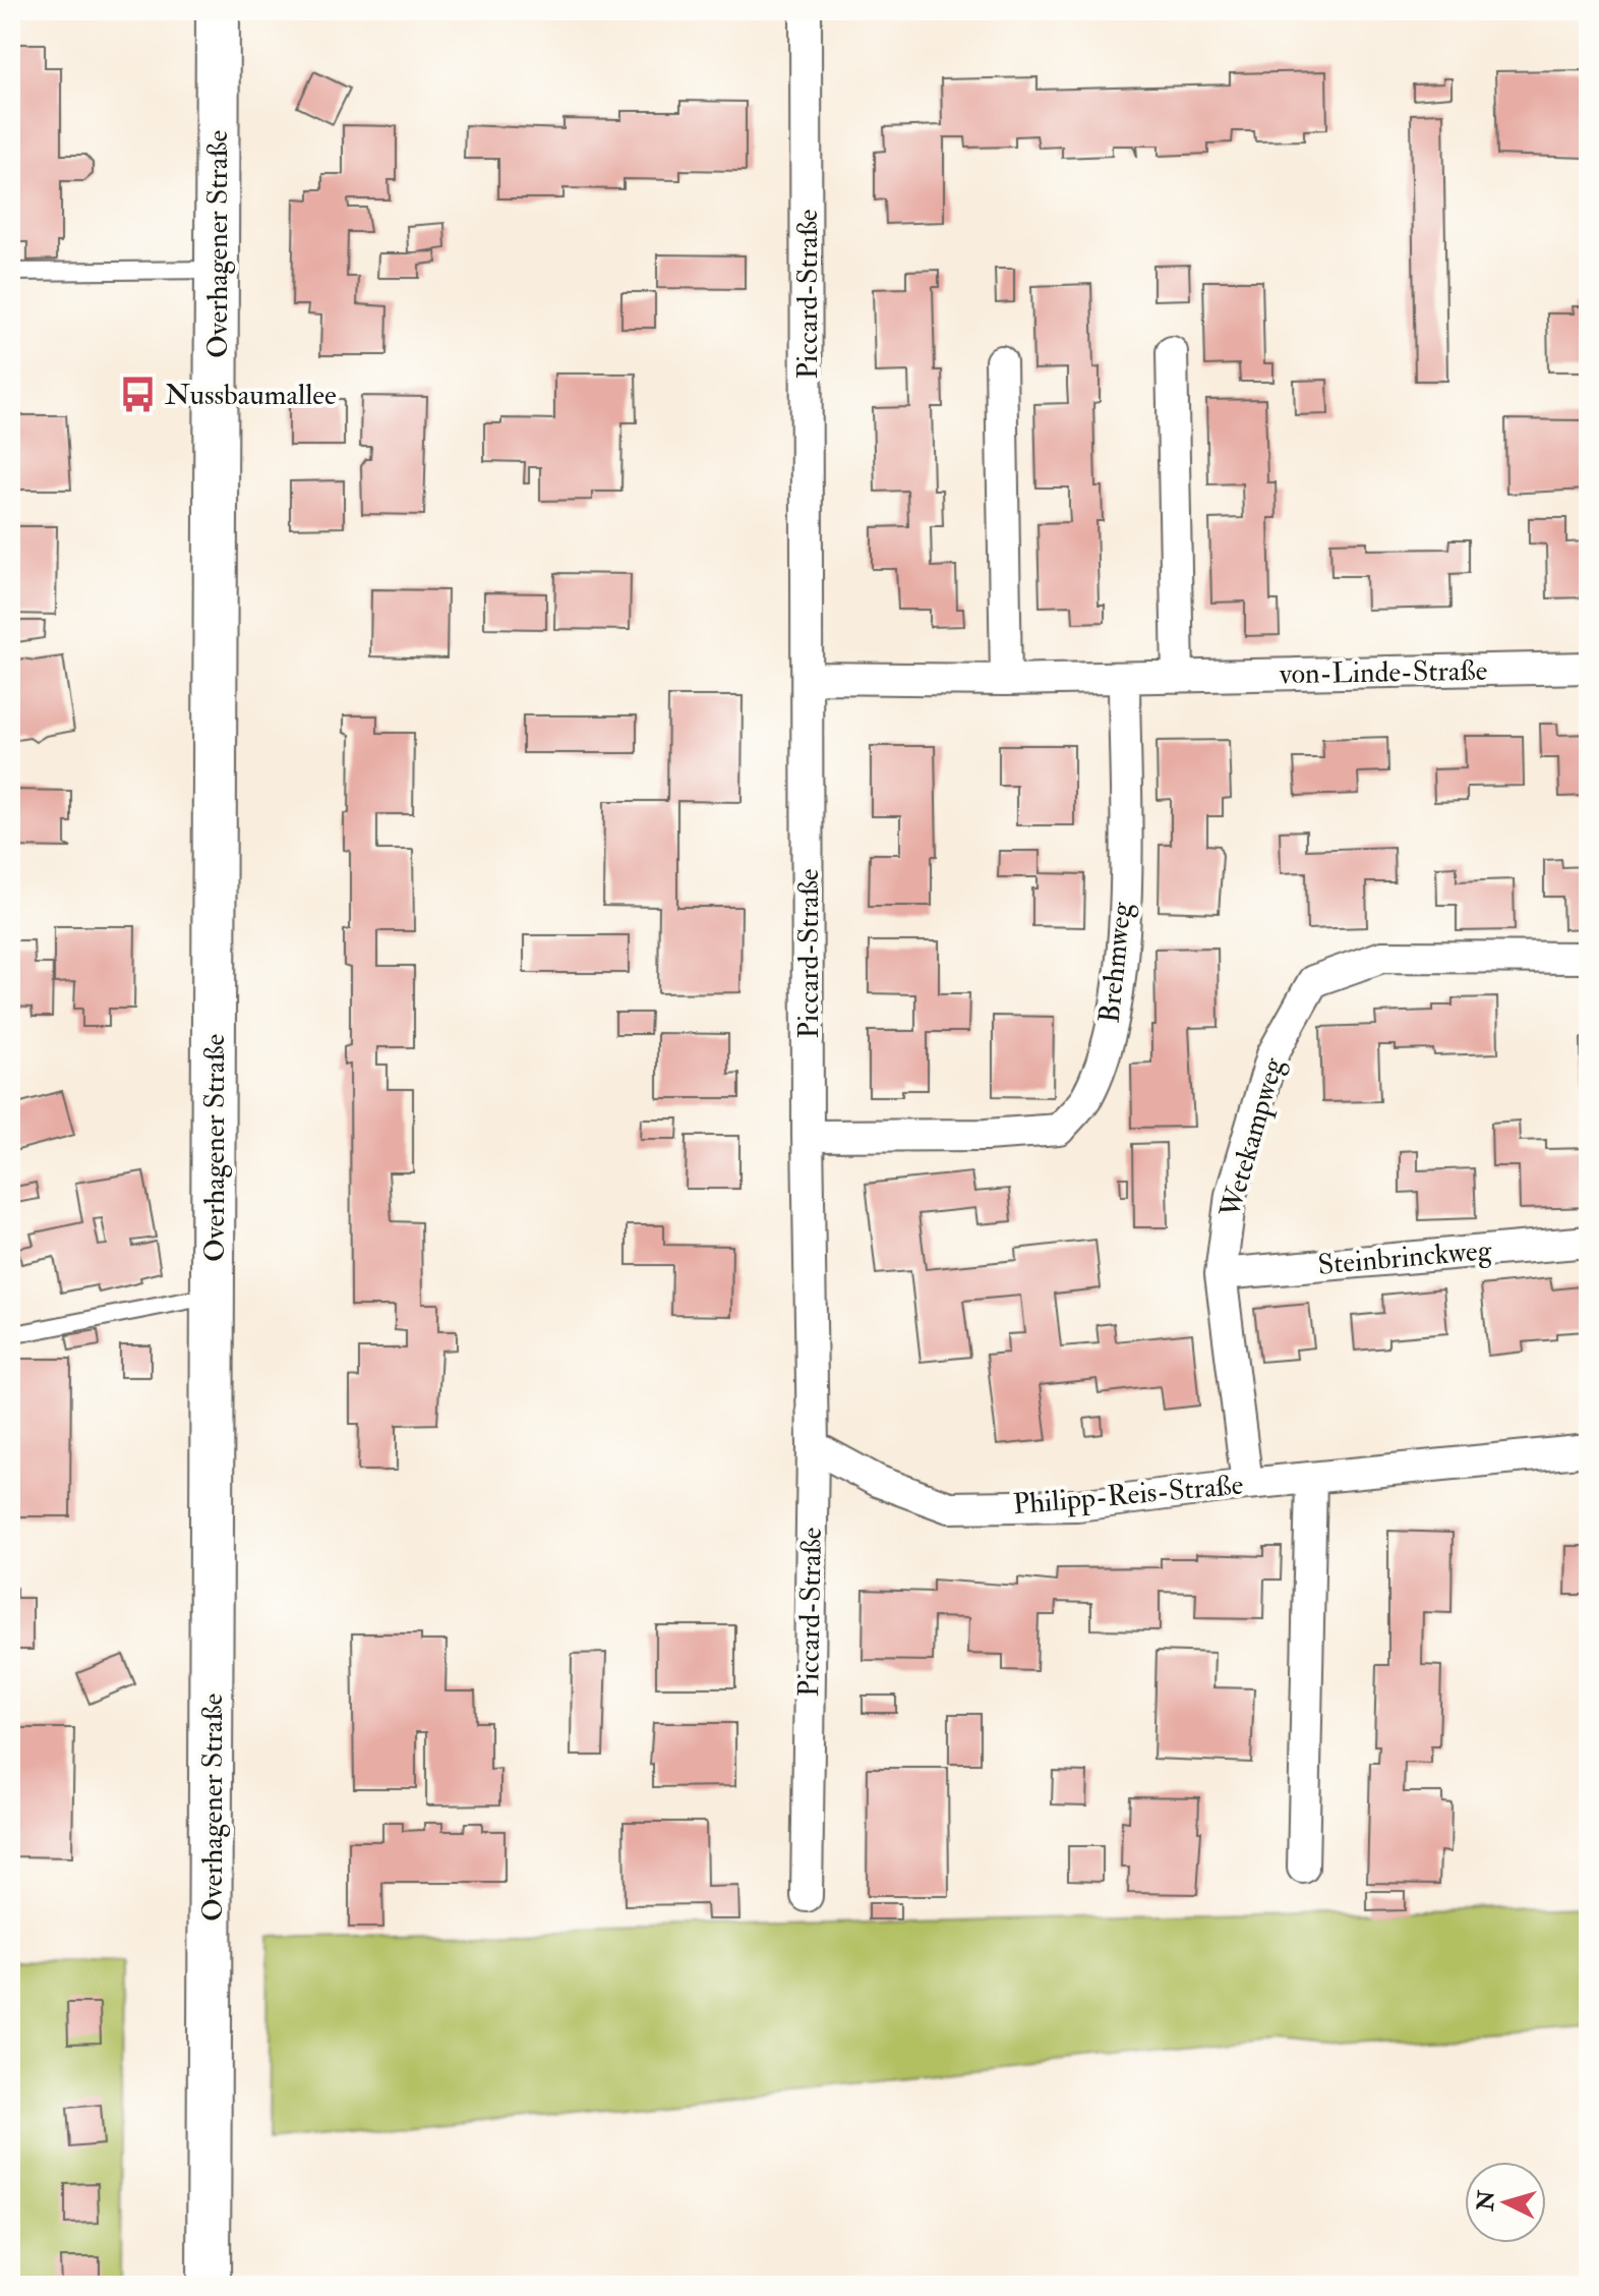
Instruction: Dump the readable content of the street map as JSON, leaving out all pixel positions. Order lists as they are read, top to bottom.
{
  "streets": {
    "main road": ["Overhagener Straße"],
    "street": [
      "Piccard-Straße",
      "von-Linde-Straße",
      "Brehmweg",
      "Wetekampweg",
      "Steinbrinckweg",
      "Philipp-Reis-Straße"
    ]
  },
  "crossings": [
    ["Piccard-Straße", "von-Linde-Straße"],
    ["Piccard-Straße", "Brehmweg"],
    ["Piccard-Straße", "Philipp-Reis-Straße"],
    ["von-Linde-Straße", "Brehmweg"],
    ["Wetekampweg", "Steinbrinckweg"],
    ["Wetekampweg", "Philipp-Reis-Straße"]
  ],
  "places": {
    "bus stop": ["Nussbaumallee"]
  },
  "north": "left"
}
